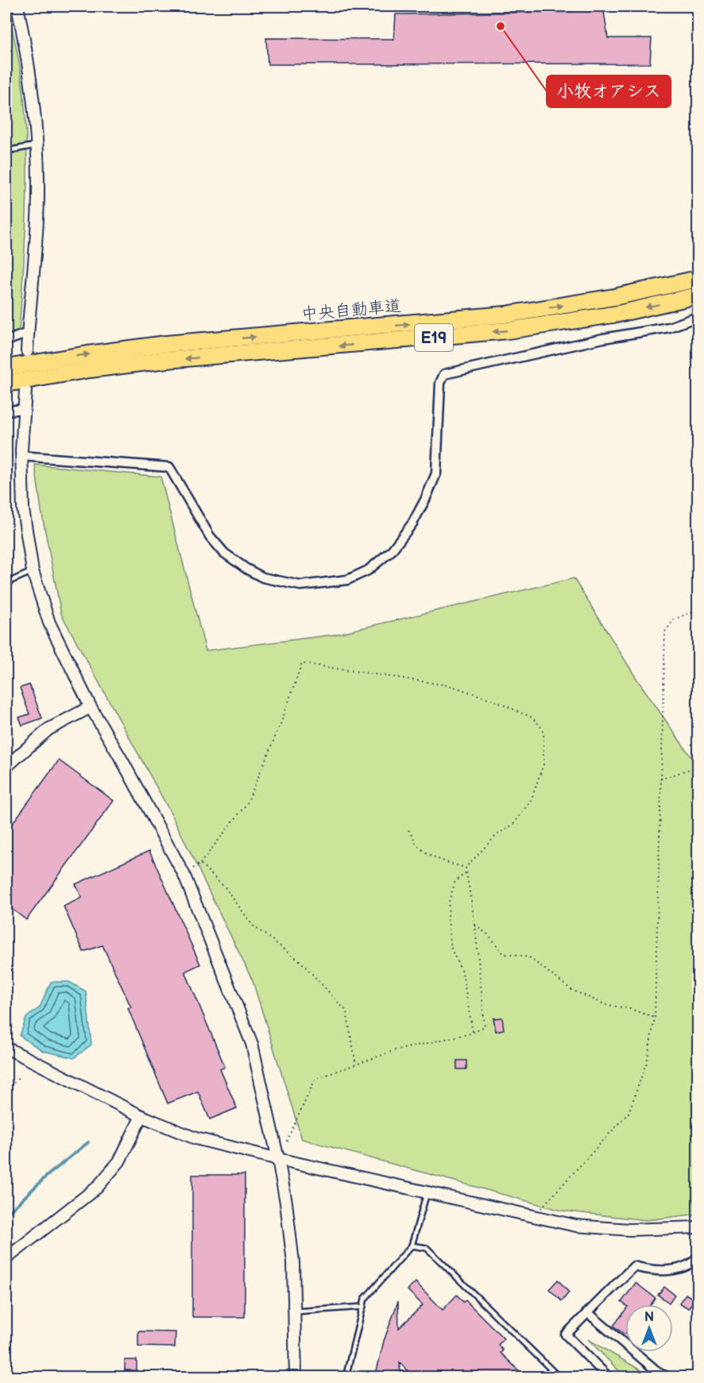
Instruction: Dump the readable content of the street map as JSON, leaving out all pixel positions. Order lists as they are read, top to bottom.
{
  "streets": {
    "highway": ["中央自動車道", "E19"]
  },
  "places": ["小牧オアシス"],
  "north": "top"
}
